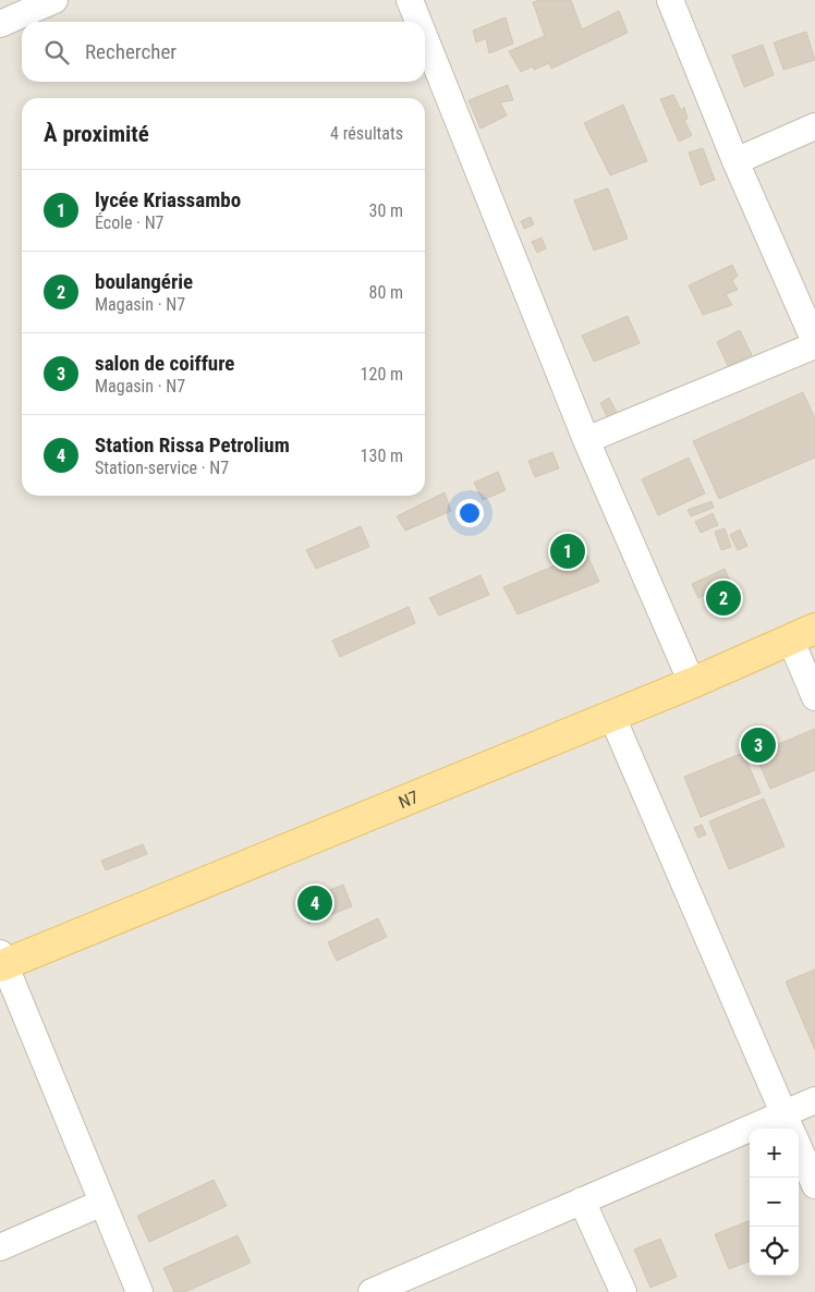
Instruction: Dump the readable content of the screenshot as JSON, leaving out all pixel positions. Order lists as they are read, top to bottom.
{
  "streets": {
    "main road": ["N7"]
  },
  "page": {
    "search": "Rechercher",
    "heading": ["À proximité", "4 résultats"],
    "list": [
      {
        "mark": "1",
        "name": "lycée Kriassambo",
        "note": "École · N7",
        "value": "30 m"
      },
      {
        "mark": "2",
        "name": "boulangérie",
        "note": "Magasin · N7",
        "value": "80 m"
      },
      {
        "mark": "3",
        "name": "salon de coiffure",
        "note": "Magasin · N7",
        "value": "120 m"
      },
      {
        "mark": "4",
        "name": "Station Rissa Petrolium",
        "note": "Station-service · N7",
        "value": "130 m"
      }
    ],
    "pins": [
      "1",
      "2",
      "3",
      "4"
    ],
    "map_buttons": ["+", "−"]
  }
}
